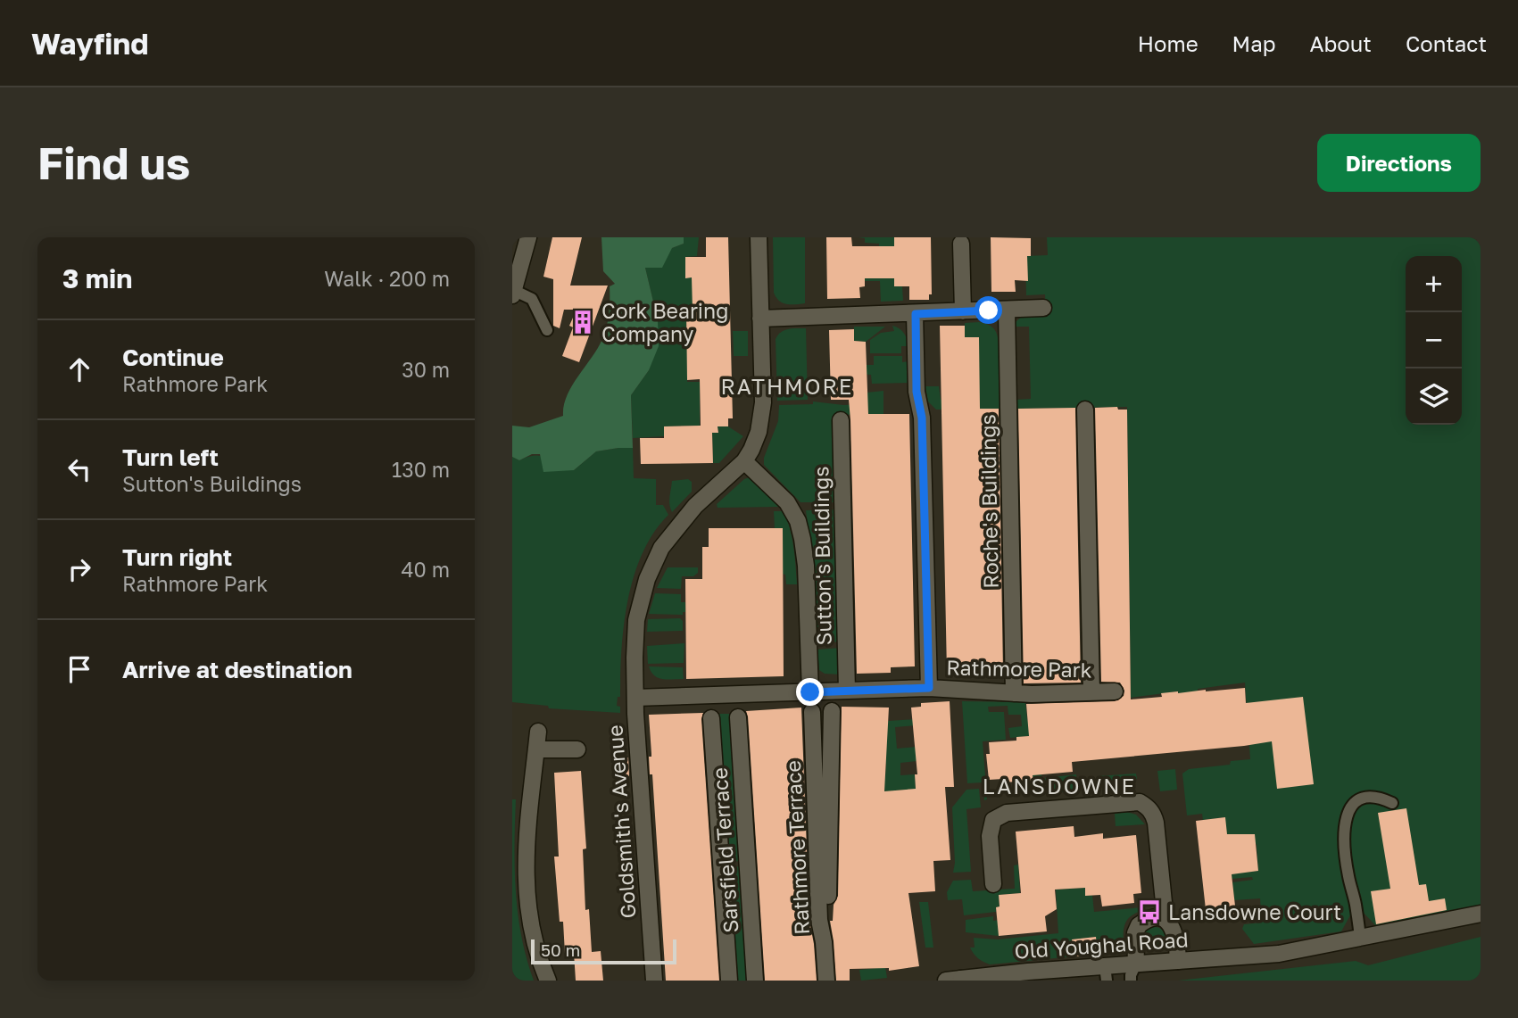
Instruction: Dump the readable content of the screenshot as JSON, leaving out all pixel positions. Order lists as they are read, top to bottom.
{
  "streets": {
    "street": [
      "Roche's Buildings",
      "Sutton's Buildings",
      "Rathmore Park",
      "Goldsmith's Avenue",
      "Rathmore Terrace",
      "Sarsfield Terrace",
      "Old Youghal Road"
    ]
  },
  "crossings": [
    ["Roche's Buildings", "Rathmore Park"],
    ["Sutton's Buildings", "Rathmore Park"],
    ["Rathmore Park", "Goldsmith's Avenue"]
  ],
  "districts": ["RATHMORE", "LANSDOWNE"],
  "places": {
    "building": ["Cork Bearing Company"],
    "bus stop": ["Lansdowne Court"]
  },
  "scale_bar": "50 m",
  "page": {
    "header": "Wayfind",
    "nav": [
      "Home",
      "Map",
      "About",
      "Contact"
    ],
    "buttons": "Directions",
    "title": "Find us",
    "heading": ["3 min", "Walk · 200 m"],
    "map_buttons": ["+", "−"],
    "list": [
      ["Continue", "Rathmore Park", "30 m"],
      ["Turn left", "Sutton's Buildings", "130 m"],
      ["Turn right", "Rathmore Park", "40 m"],
      "Arrive at destination"
    ],
    "scale": "50 m"
  }
}
